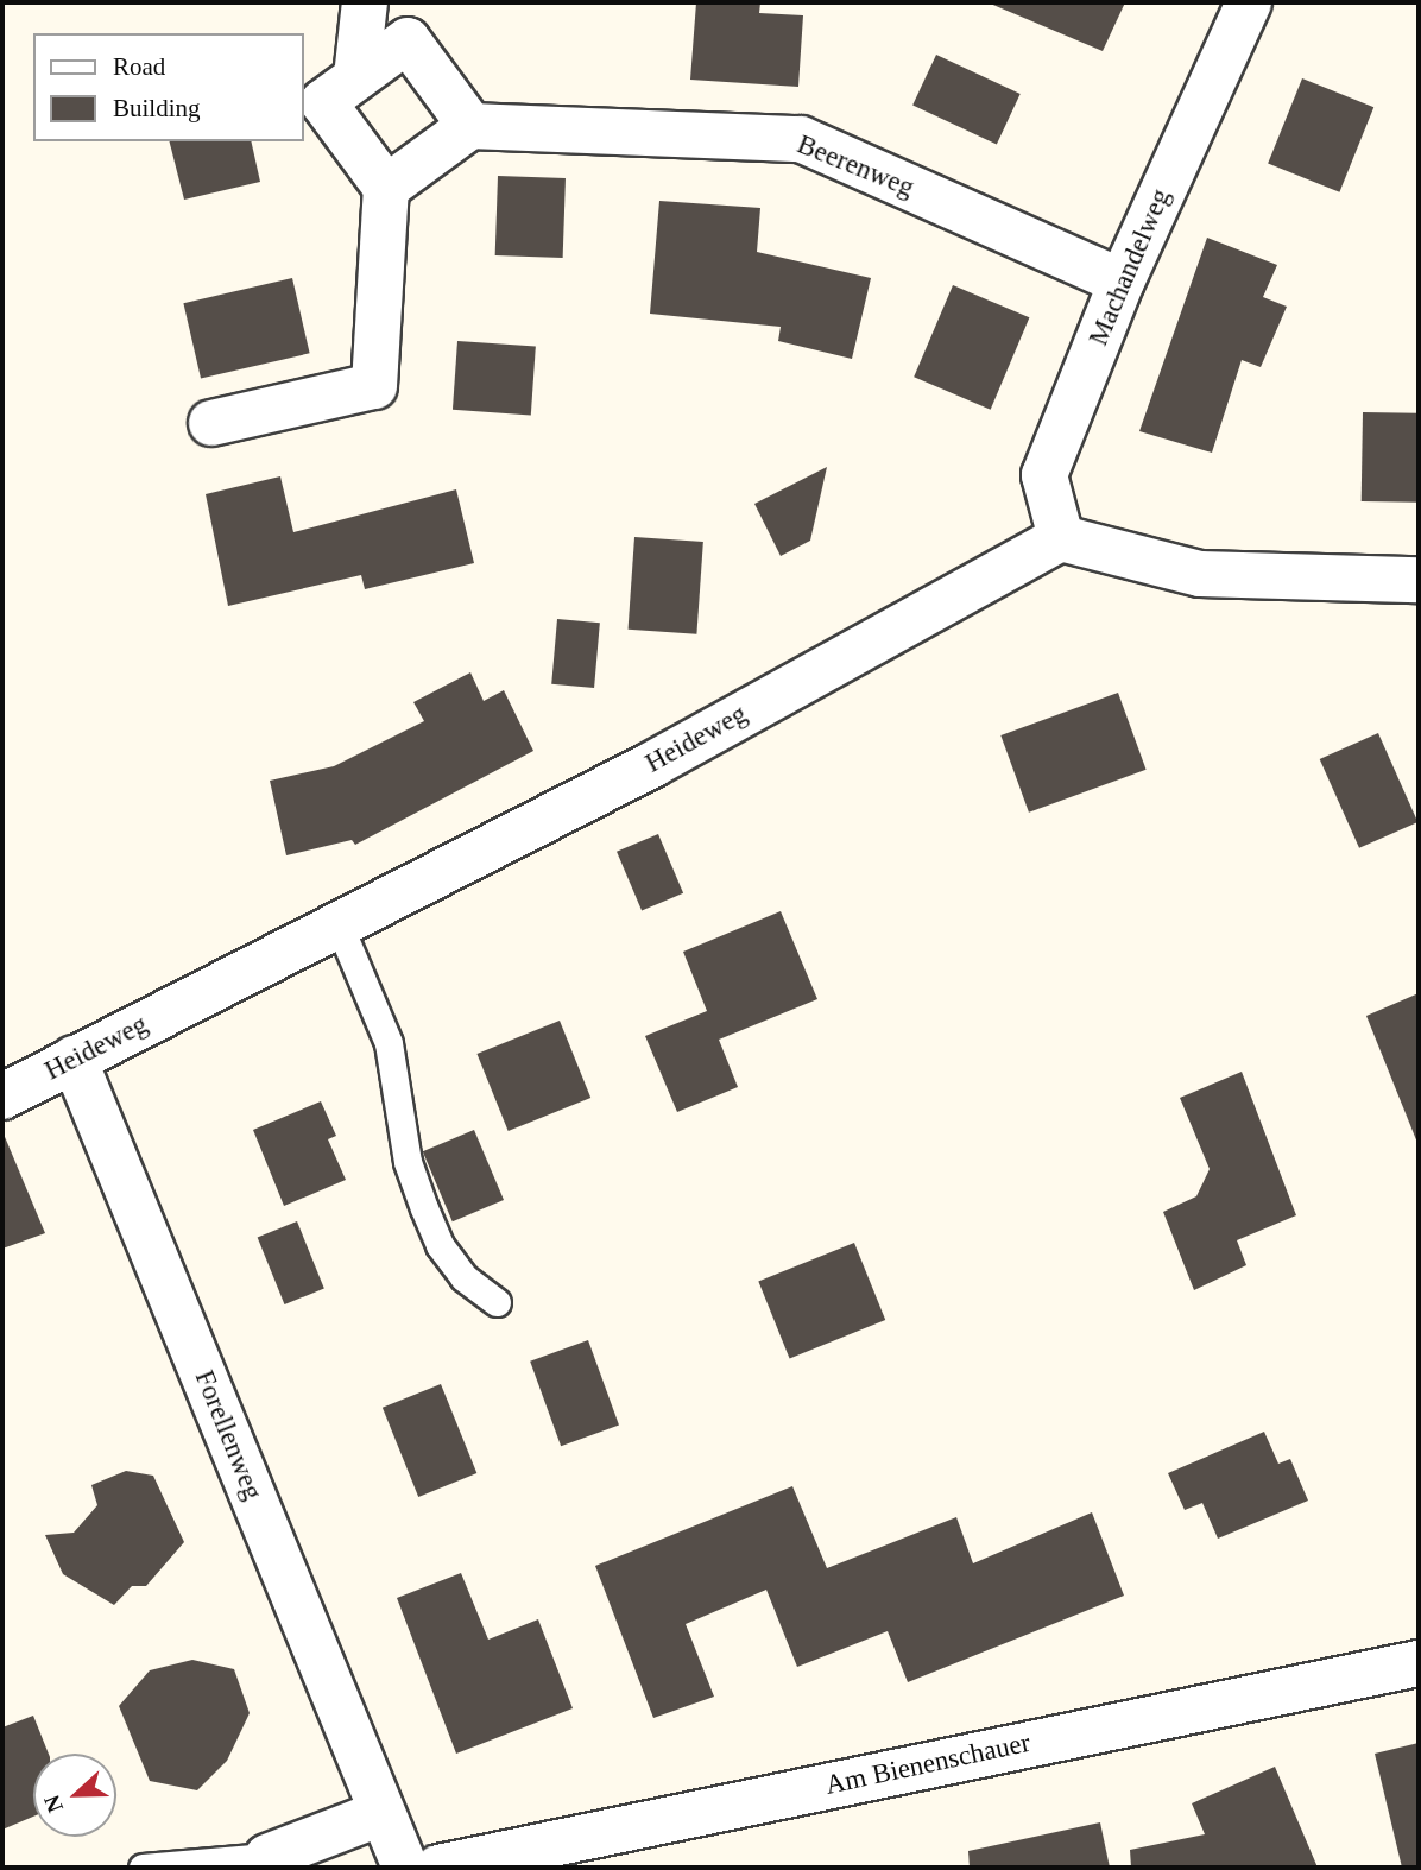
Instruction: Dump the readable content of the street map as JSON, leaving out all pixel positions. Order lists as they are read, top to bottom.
{
  "streets": {
    "street": [
      "Beerenweg",
      "Machandelweg",
      "Heideweg",
      "Forellenweg",
      "Am Bienenschauer"
    ]
  },
  "crossings": [
    ["Beerenweg", "Machandelweg"],
    ["Machandelweg", "Heideweg"],
    ["Heideweg", "Forellenweg"]
  ],
  "legend": ["Road", "Building"],
  "north": "left"
}
